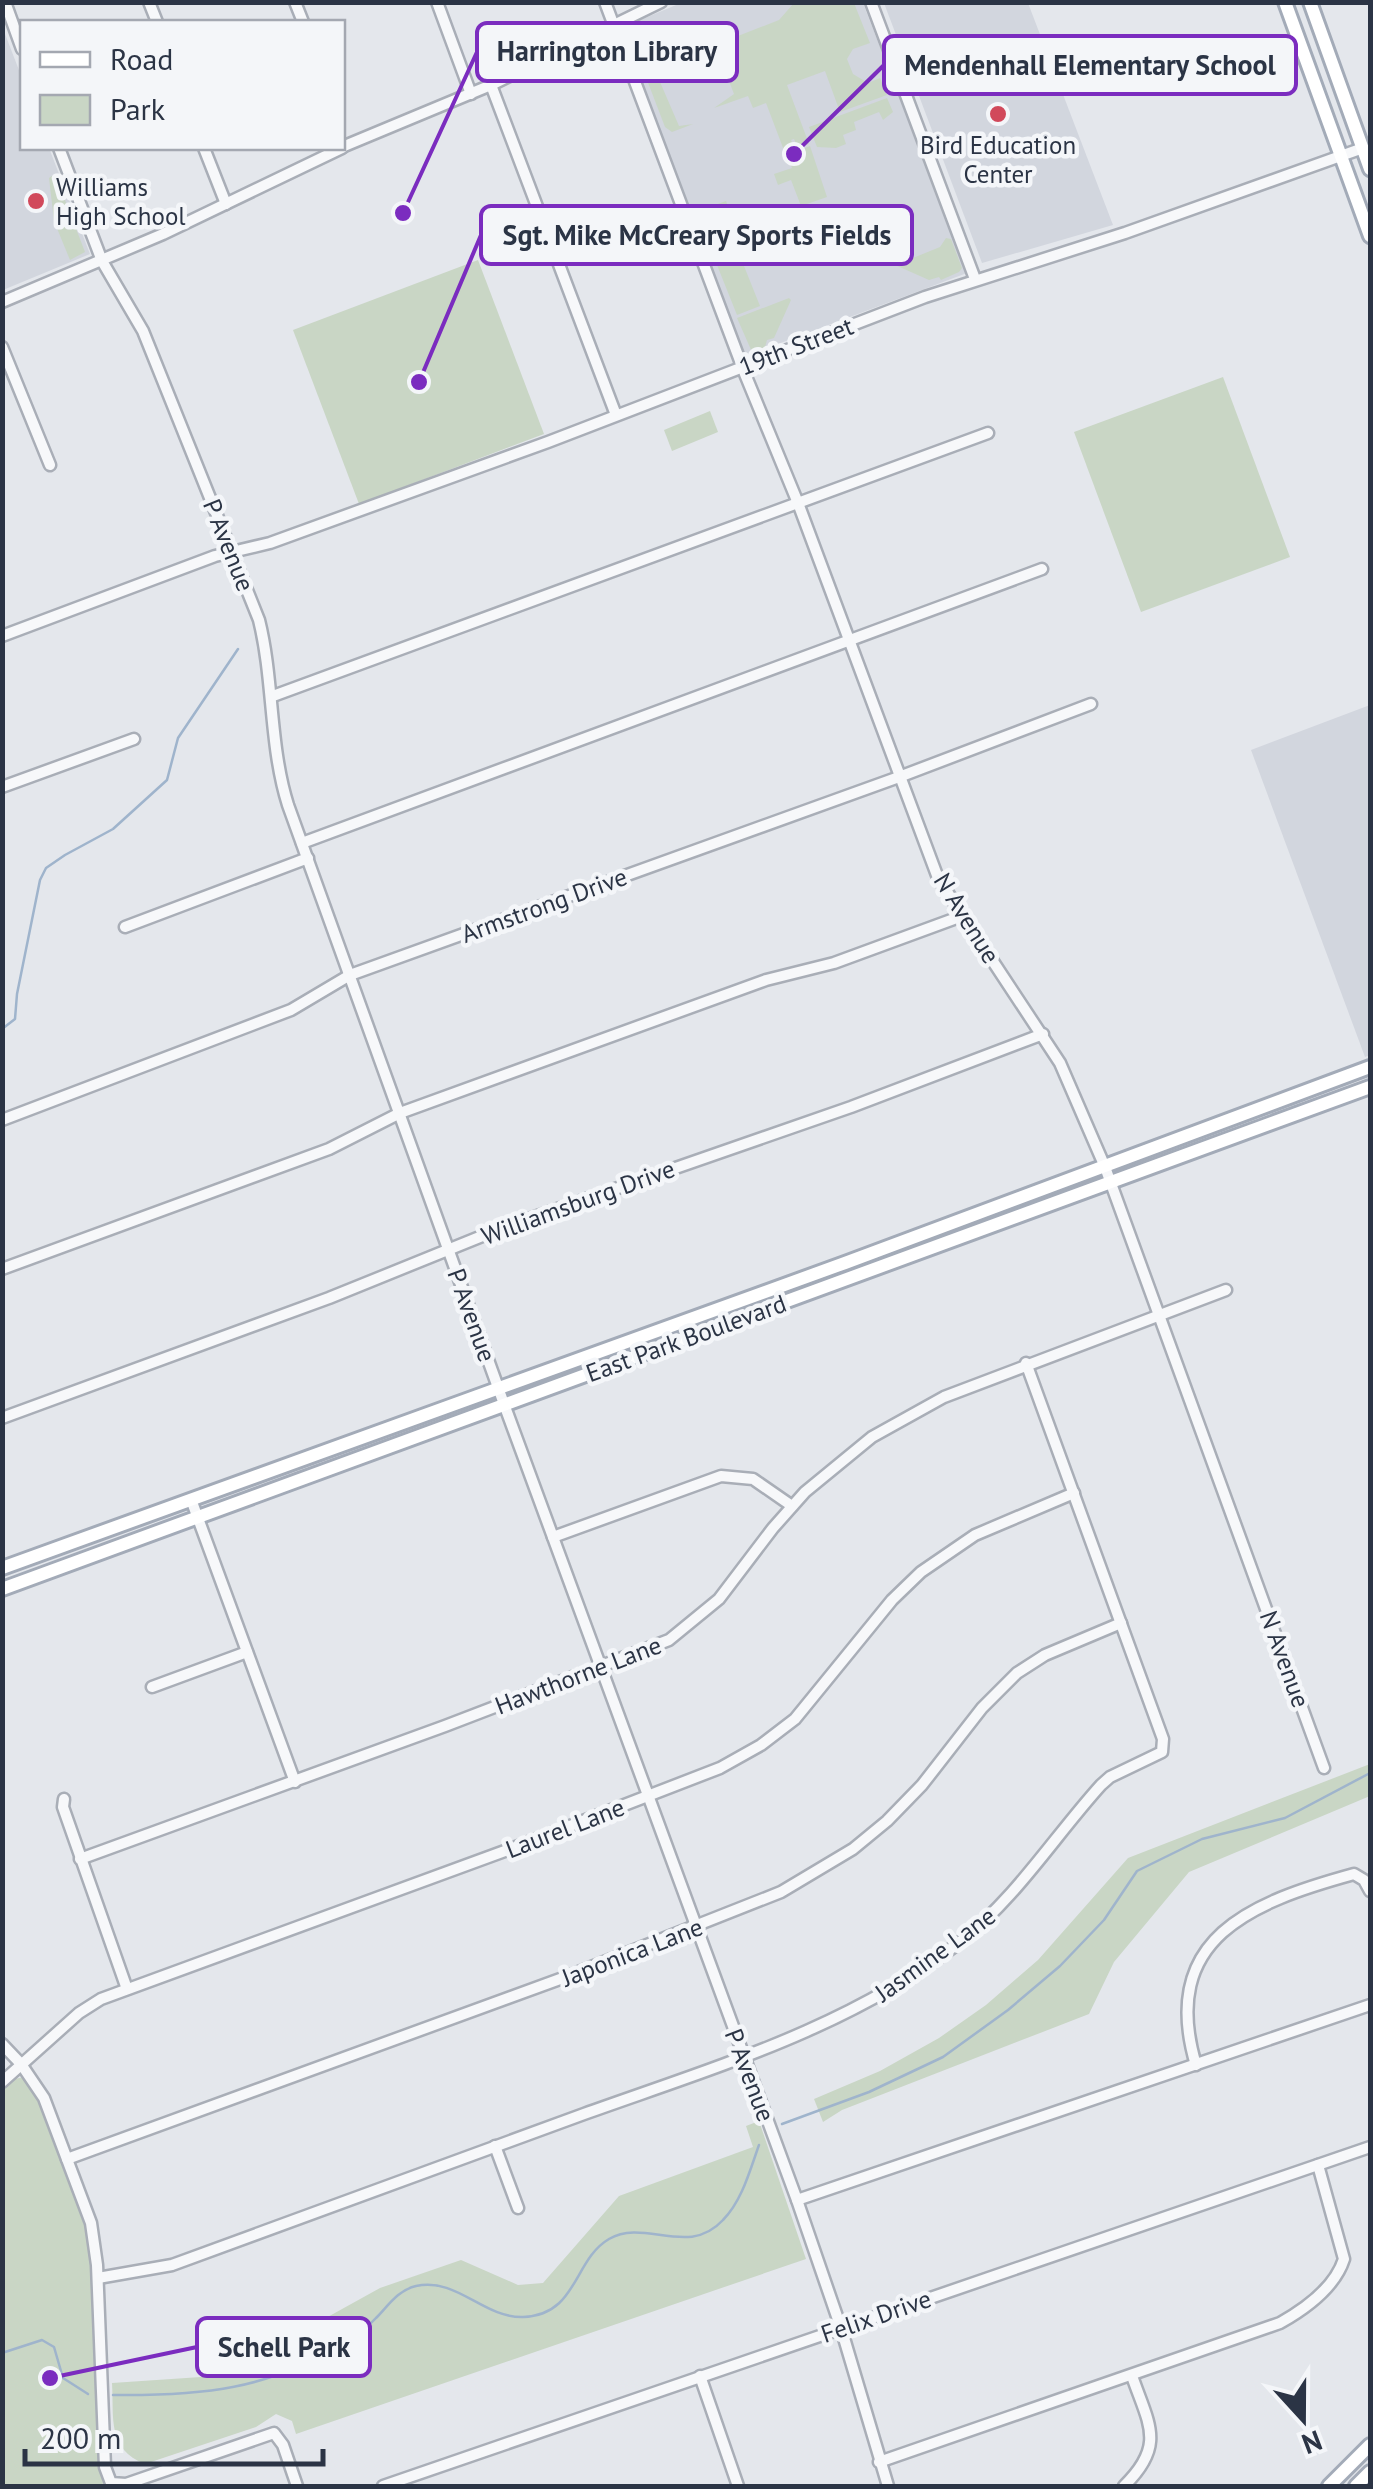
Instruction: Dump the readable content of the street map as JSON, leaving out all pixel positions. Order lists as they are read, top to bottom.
{
  "streets": {
    "main road": ["East Park Boulevard"],
    "street": [
      "19th Street",
      "P Avenue",
      "Armstrong Drive",
      "N Avenue",
      "Williamsburg Drive",
      "Hawthorne Lane",
      "Laurel Lane",
      "Japonica Lane",
      "Jasmine Lane",
      "Felix Drive"
    ]
  },
  "crossings": [
    ["19th Street", "P Avenue"],
    ["19th Street", "N Avenue"],
    ["P Avenue", "Armstrong Drive"],
    ["P Avenue", "Williamsburg Drive"],
    ["P Avenue", "East Park Boulevard"],
    ["P Avenue", "Hawthorne Lane"],
    ["P Avenue", "Laurel Lane"],
    ["P Avenue", "Japonica Lane"],
    ["P Avenue", "Jasmine Lane"],
    ["P Avenue", "Felix Drive"],
    ["Armstrong Drive", "N Avenue"],
    ["N Avenue", "Williamsburg Drive"],
    ["N Avenue", "East Park Boulevard"],
    ["N Avenue", "Hawthorne Lane"],
    ["Hawthorne Lane", "Jasmine Lane"],
    ["Laurel Lane", "Jasmine Lane"],
    ["Japonica Lane", "Jasmine Lane"]
  ],
  "places": [
    "Bird Education Center",
    "Mendenhall Elementary School",
    "Williams High School",
    "Harrington Library",
    "Sgt. Mike McCreary Sports Fields",
    "Schell Park"
  ],
  "legend": ["Road", "Park"],
  "scale_bar": "200 m",
  "north": "bottom"
}
